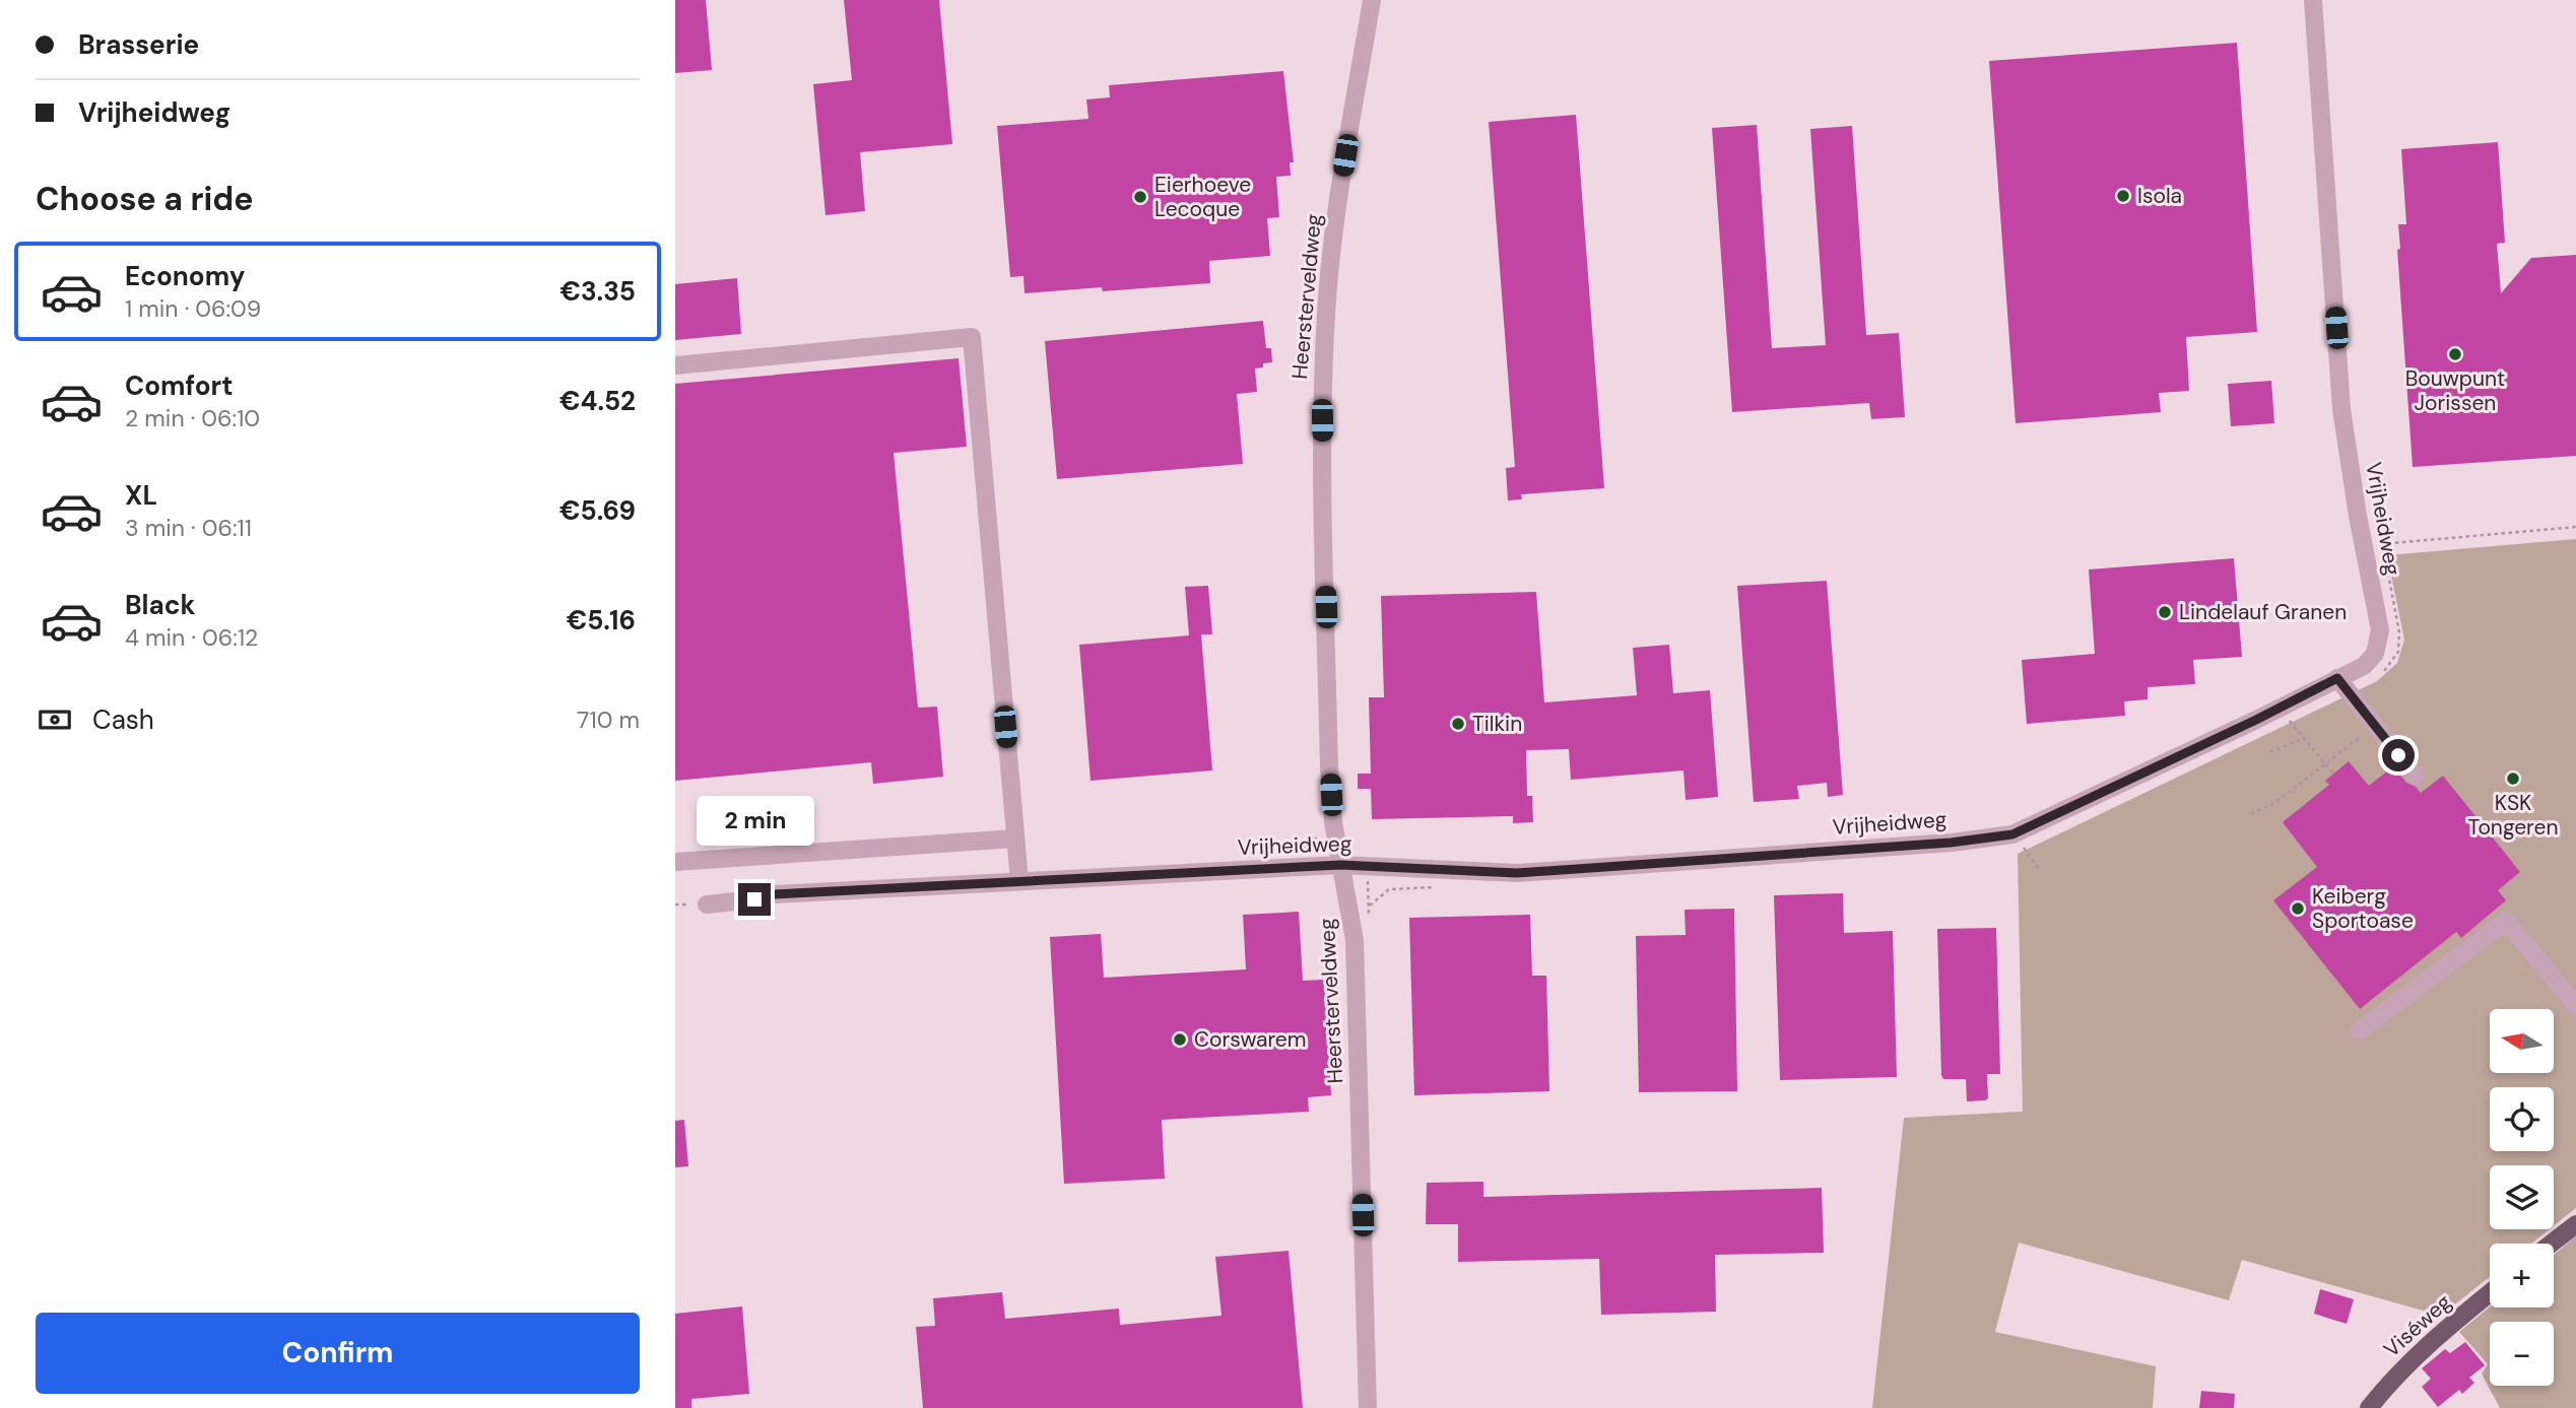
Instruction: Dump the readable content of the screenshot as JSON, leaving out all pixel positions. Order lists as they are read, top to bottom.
{
  "streets": {
    "main road": ["Viséweg"],
    "street": ["Heersterveldweg", "Vrijheidweg"]
  },
  "crossings": [
    ["Heersterveldweg", "Vrijheidweg"]
  ],
  "places": [
    "Isola",
    "Eierhoeve Lecoque",
    "Bouwpunt Jorissen",
    "Lindelauf Granen",
    "Tilkin",
    "KSK Tongeren",
    "Keiberg Sportoase",
    "Corswarem"
  ],
  "north": "left",
  "page": {
    "banner": ["Brasserie", "Vrijheidweg"],
    "heading": "Choose a ride",
    "list": [
      {
        "name": "Economy",
        "note": "1 min · 06:09",
        "value": "€3.35"
      },
      {
        "name": "Comfort",
        "note": "2 min · 06:10",
        "value": "€4.52"
      },
      {
        "name": "XL",
        "note": "3 min · 06:11",
        "value": "€5.69"
      },
      {
        "name": "Black",
        "note": "4 min · 06:12",
        "value": "€5.16"
      }
    ],
    "pay": ["Cash", "710 m"],
    "bubble": "2 min",
    "map_buttons": ["+", "−"],
    "buttons": "Confirm"
  }
}
